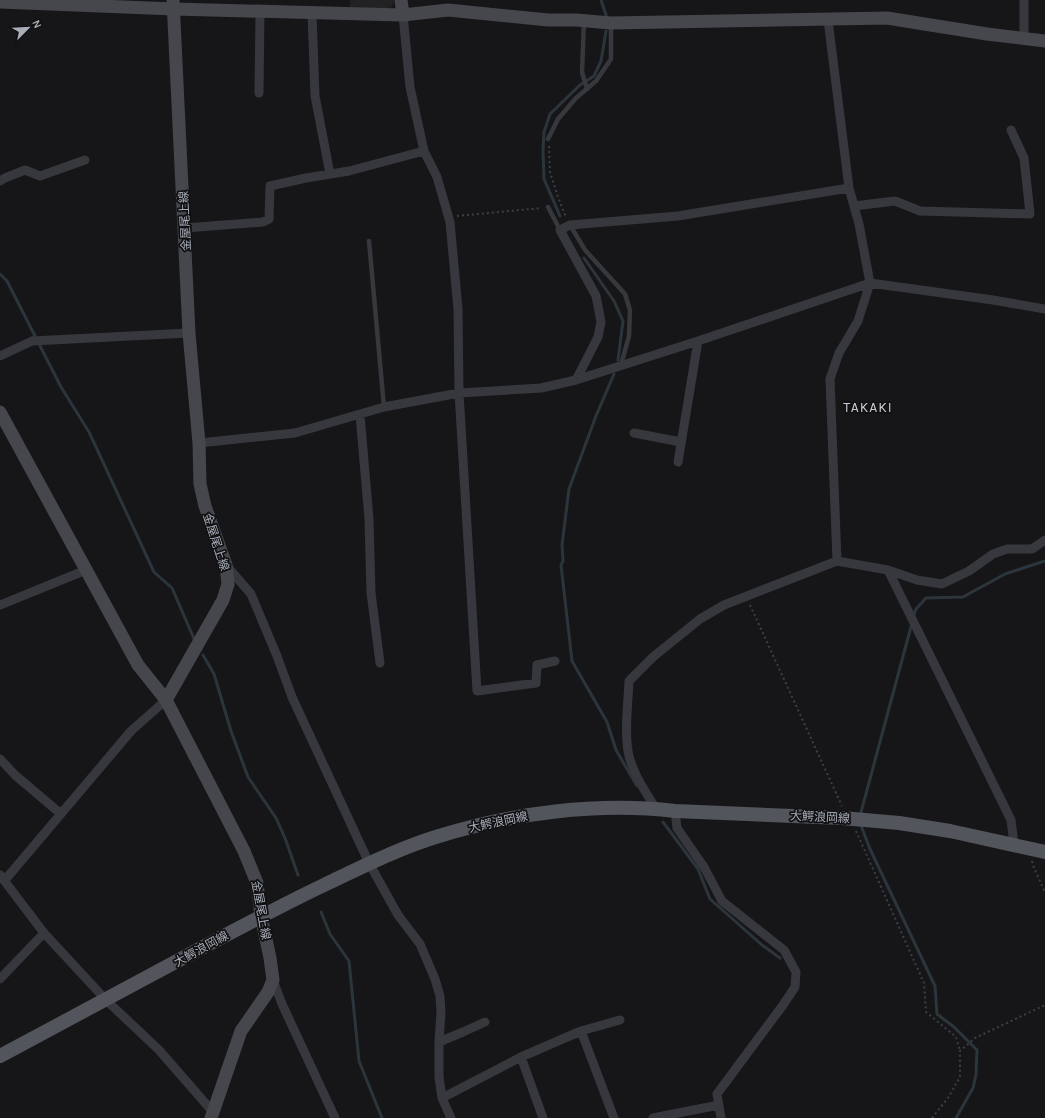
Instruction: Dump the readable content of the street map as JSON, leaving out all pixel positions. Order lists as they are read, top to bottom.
{
  "streets": {
    "main road": ["金屋尾上線", "大鰐浪岡線"]
  },
  "crossings": [
    ["金屋尾上線", "大鰐浪岡線"]
  ],
  "districts": ["TAKAKI"],
  "north": "top right"
}
